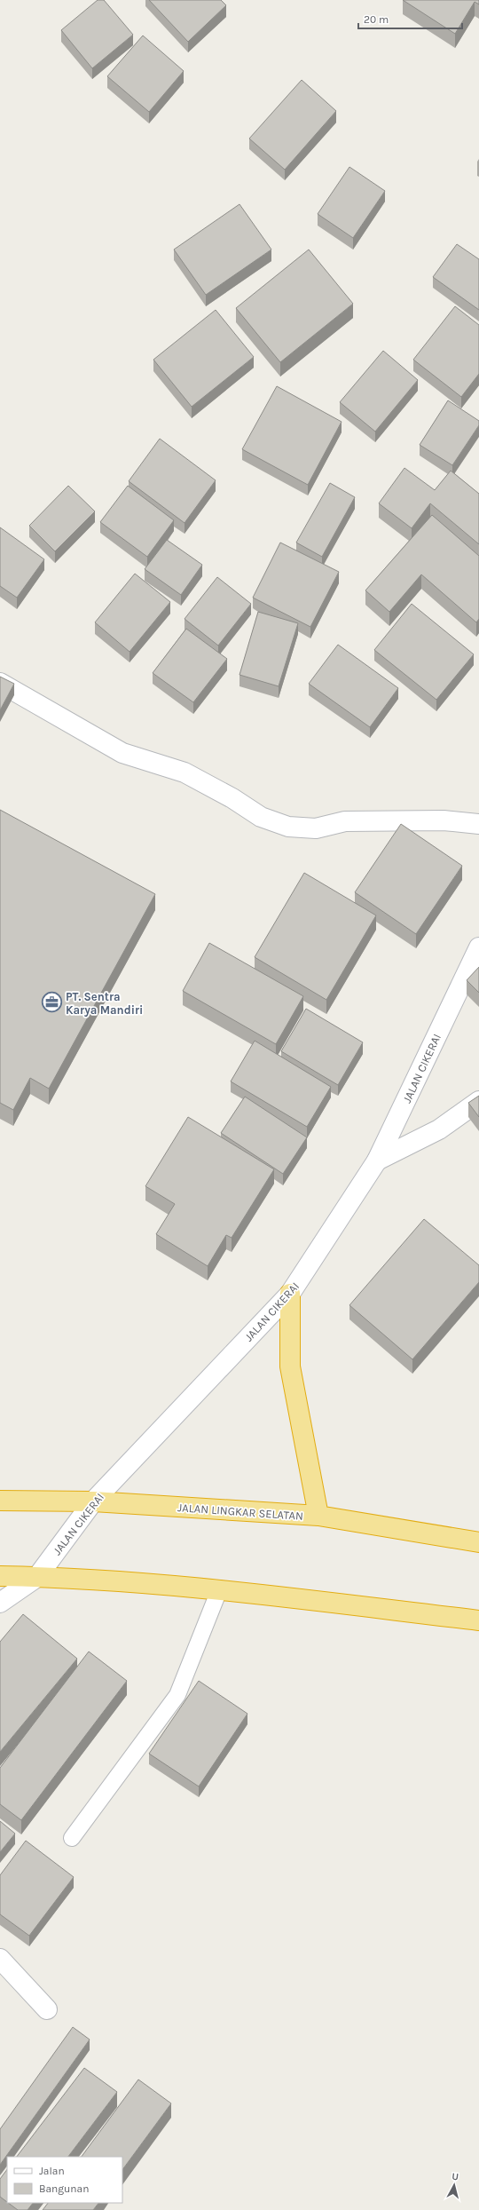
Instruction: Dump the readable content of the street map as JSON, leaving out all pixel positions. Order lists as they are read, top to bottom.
{
  "streets": {
    "highway": ["JALAN LINGKAR SELATAN"],
    "street": ["JALAN CIKERAI"]
  },
  "crossings": [
    ["JALAN CIKERAI", "JALAN LINGKAR SELATAN"]
  ],
  "places": {
    "office": ["PT. Sentra Karya Mandiri"]
  },
  "legend": ["Jalan", "Bangunan"],
  "scale_bar": "20 m",
  "north": "top"
}
